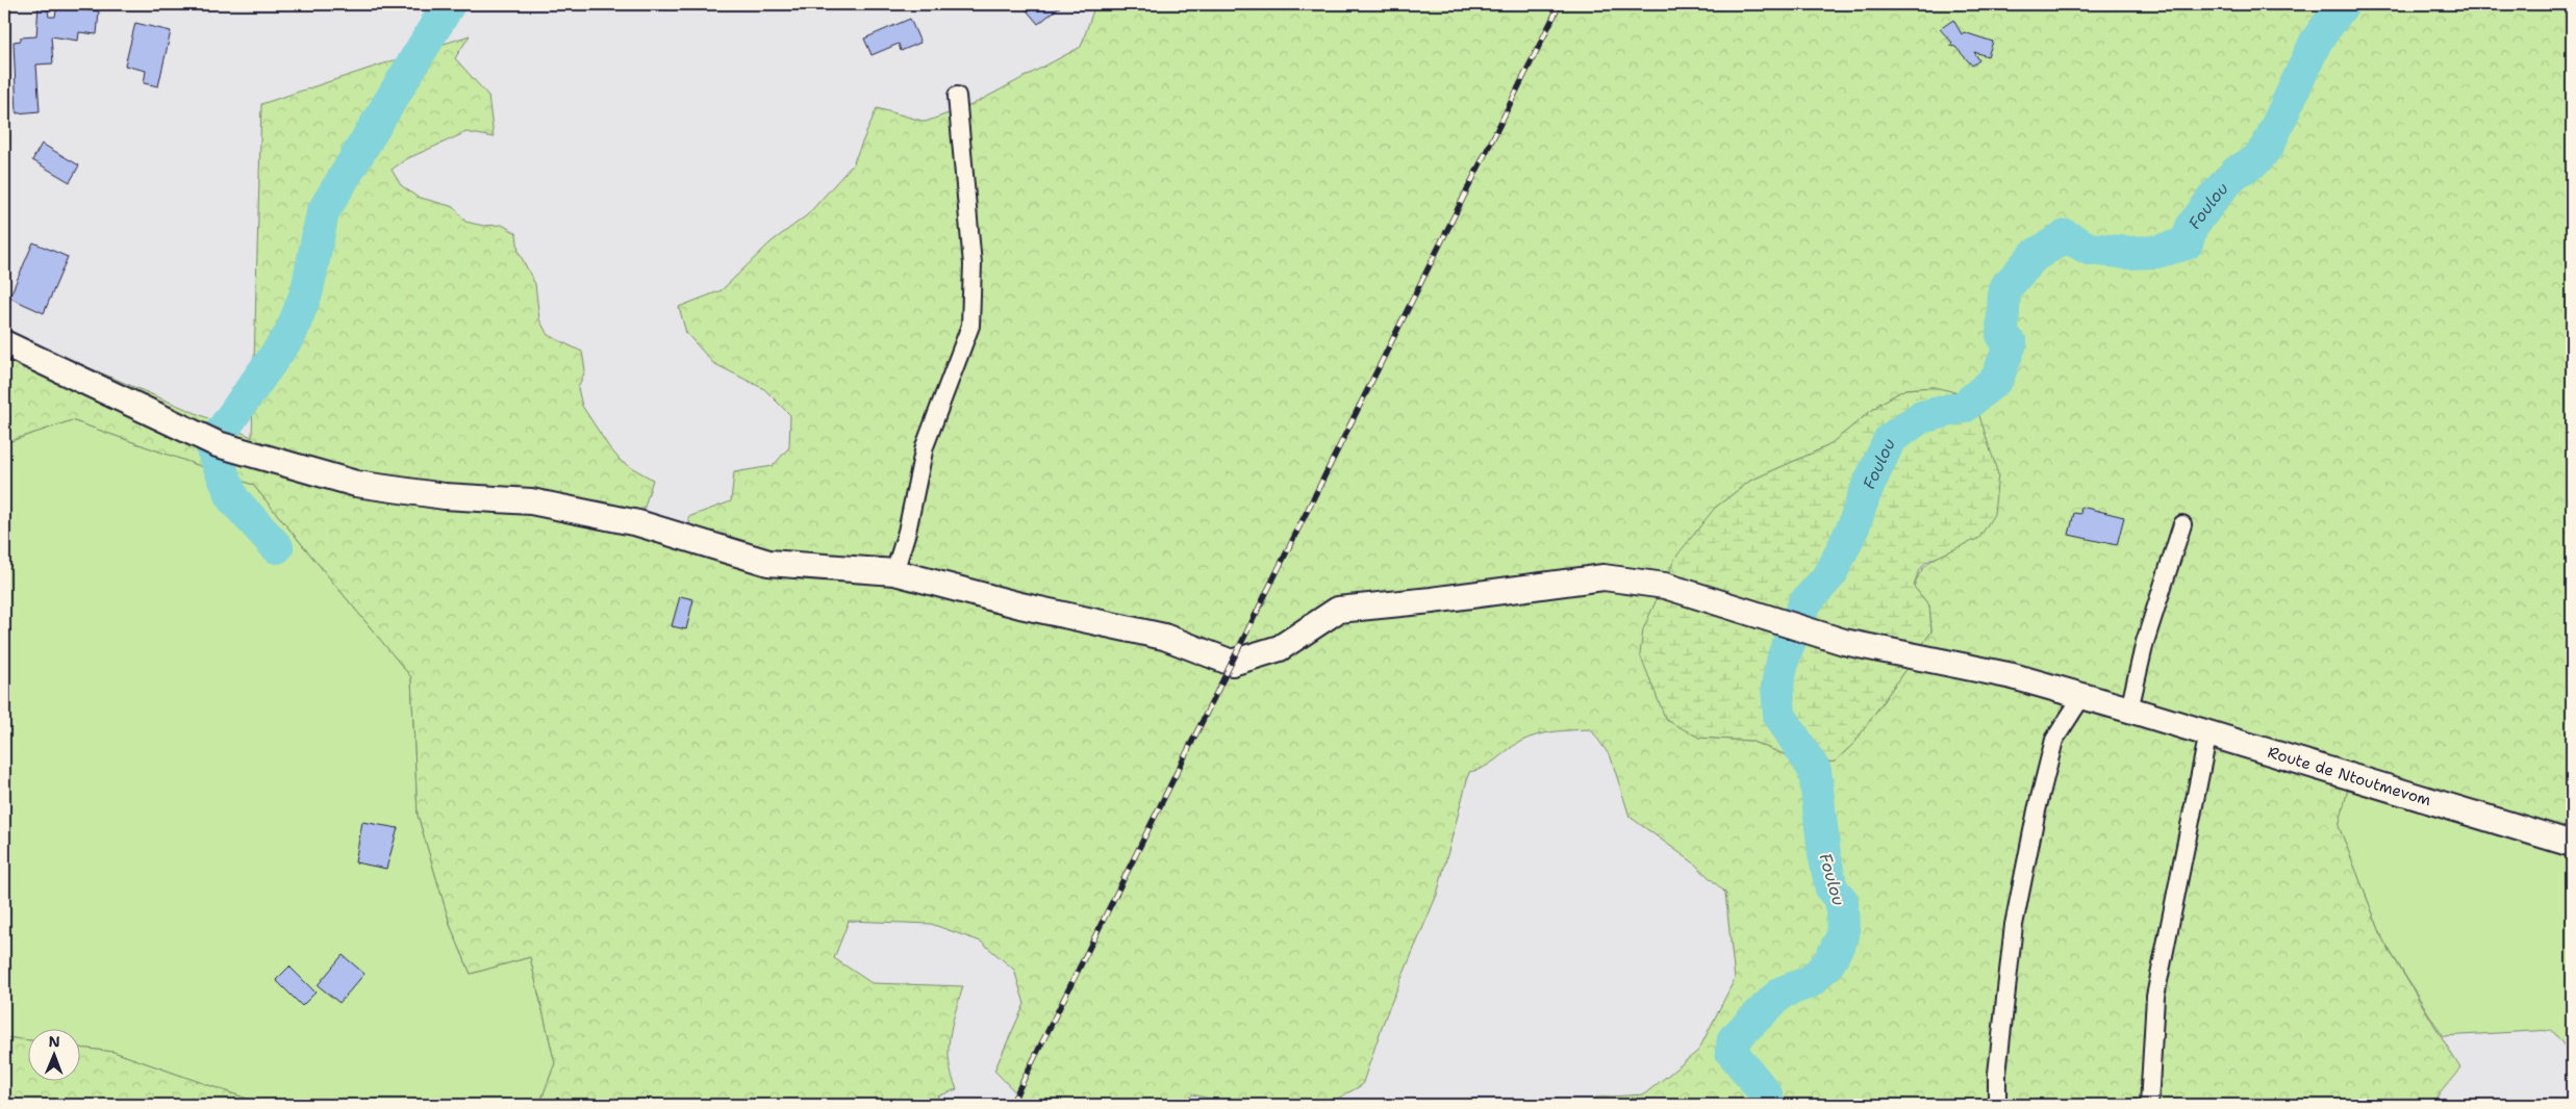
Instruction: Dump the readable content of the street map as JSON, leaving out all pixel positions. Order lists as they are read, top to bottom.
{
  "streets": {
    "street": ["Route de Ntoutmevom"]
  },
  "water": ["Foulou"],
  "north": "top"
}
